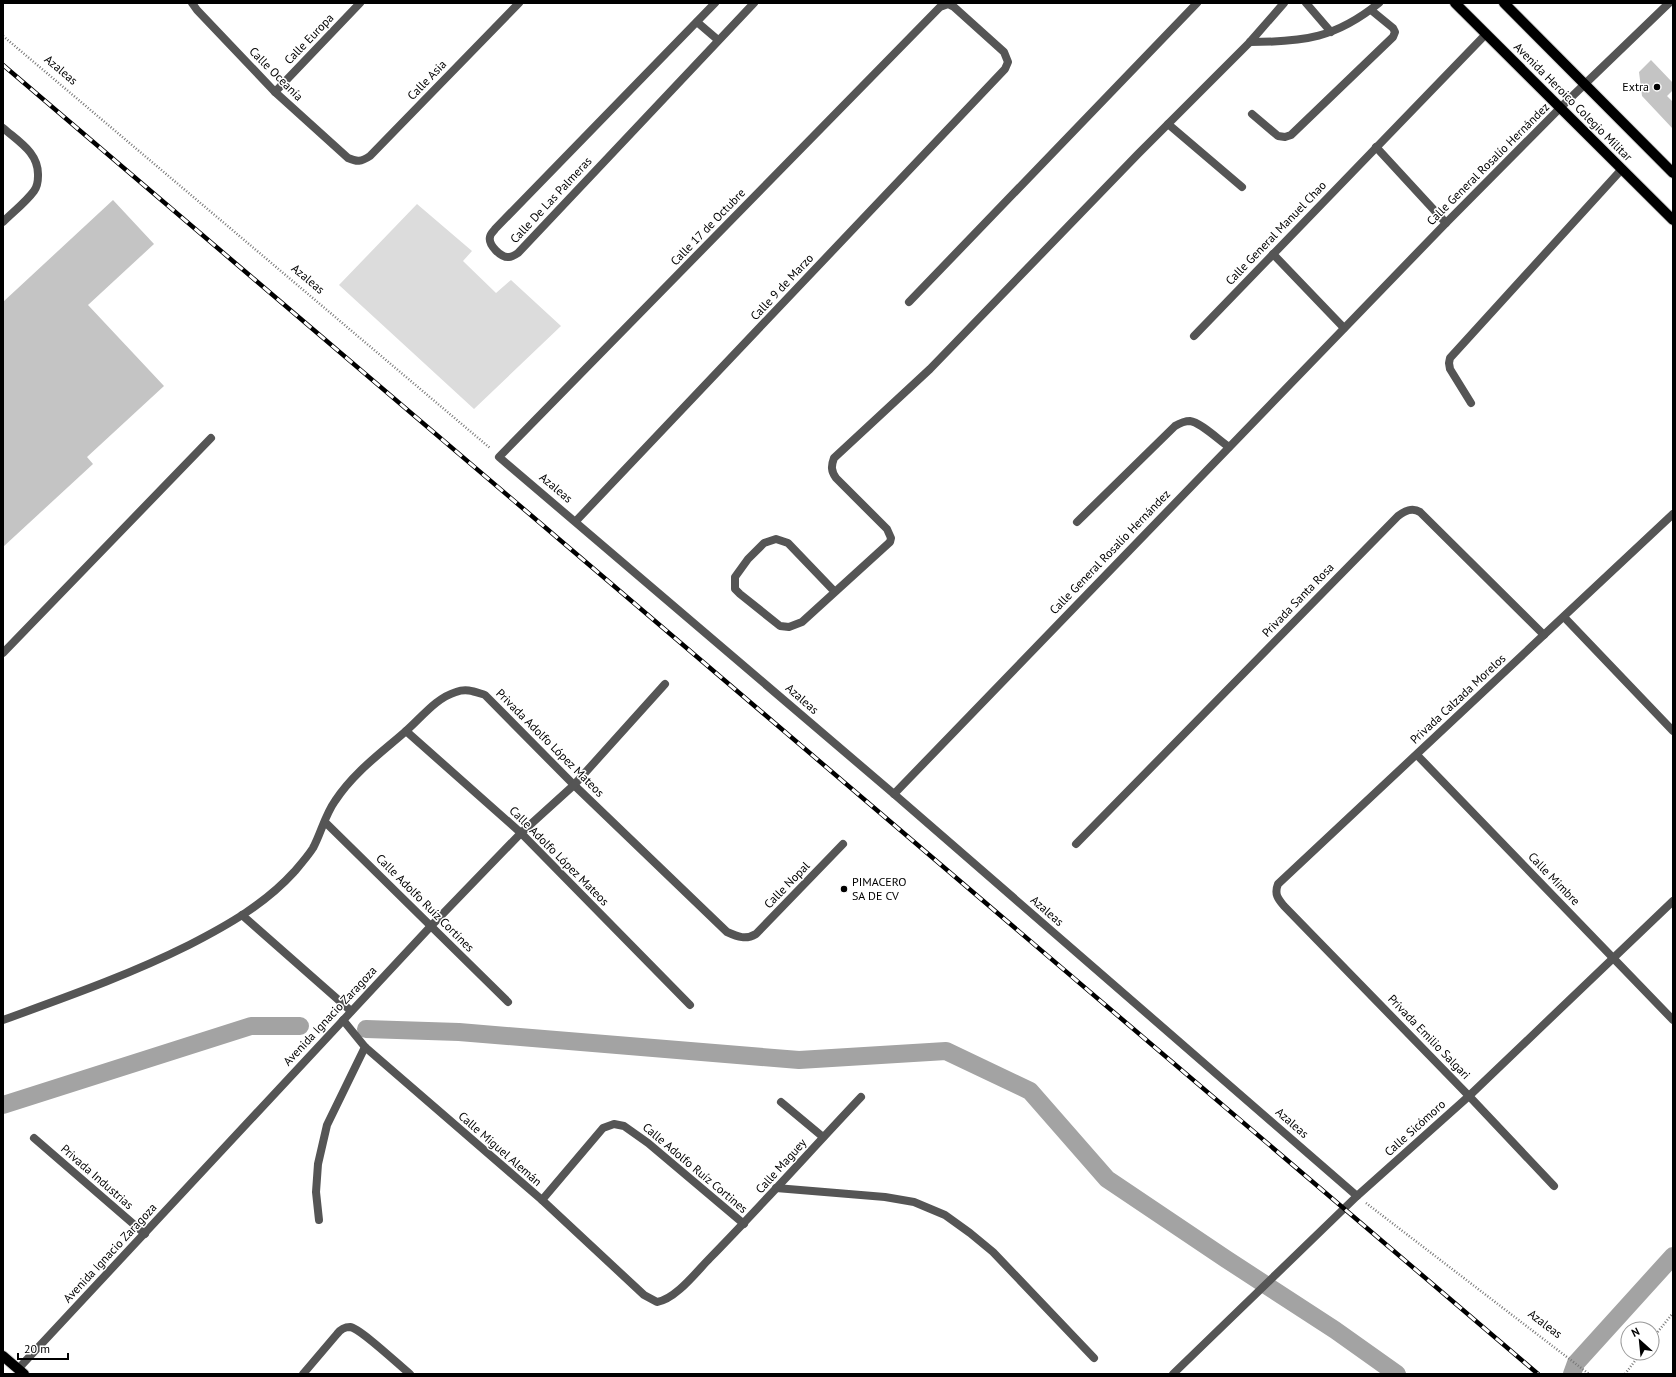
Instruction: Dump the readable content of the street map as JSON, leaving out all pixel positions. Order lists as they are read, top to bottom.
{
  "streets": {
    "main road": ["Avenida Heroico Colegio Militar"],
    "street": [
      "Calle Europa",
      "Azaleas",
      "Calle Oceanía",
      "Calle Asia",
      "Calle General Rosalío Hernández",
      "Calle De Las Palmeras",
      "Calle 17 de Octubre",
      "Calle General Manuel Chao",
      "Calle 9 de Marzo",
      "Privada Santa Rosa",
      "Privada Calzada Morelos",
      "Privada Adolfo López Mateos",
      "Calle Adolfo López Mateos",
      "Calle Mimbre",
      "Calle Nopal",
      "Calle Adolfo Ruíz Cortines",
      "Avenida Ignacio Zaragoza",
      "Privada Emilio Salgari",
      "Calle Sicómoro",
      "Calle Miguel Alemán",
      "Calle Maguey",
      "Privada Industrias"
    ]
  },
  "crossings": [
    ["Calle Europa", "Calle Oceanía"],
    ["Azaleas", "Calle General Rosalío Hernández"],
    ["Azaleas", "Calle 17 de Octubre"],
    ["Azaleas", "Calle 9 de Marzo"],
    ["Azaleas", "Calle Sicómoro"],
    ["Calle Oceanía", "Calle Asia"],
    ["Avenida Heroico Colegio Militar", "Calle General Rosalío Hernández"],
    ["Avenida Heroico Colegio Militar", "Calle General Manuel Chao"],
    ["Calle 17 de Octubre", "Calle 9 de Marzo"],
    ["Privada Santa Rosa", "Privada Calzada Morelos"],
    ["Privada Calzada Morelos", "Calle Mimbre"],
    ["Privada Calzada Morelos", "Privada Emilio Salgari"],
    ["Privada Adolfo López Mateos", "Calle Adolfo López Mateos"],
    ["Privada Adolfo López Mateos", "Calle Nopal"],
    ["Privada Adolfo López Mateos", "Calle Adolfo Ruíz Cortines"],
    ["Privada Adolfo López Mateos", "Avenida Ignacio Zaragoza"],
    ["Calle Adolfo López Mateos", "Avenida Ignacio Zaragoza"],
    ["Calle Mimbre", "Calle Sicómoro"],
    ["Calle Adolfo Ruíz Cortines", "Avenida Ignacio Zaragoza"],
    ["Calle Adolfo Ruíz Cortines", "Calle Miguel Alemán"],
    ["Calle Adolfo Ruíz Cortines", "Calle Maguey"],
    ["Avenida Ignacio Zaragoza", "Calle Miguel Alemán"],
    ["Avenida Ignacio Zaragoza", "Privada Industrias"],
    ["Privada Emilio Salgari", "Calle Sicómoro"],
    ["Calle Miguel Alemán", "Calle Maguey"]
  ],
  "places": ["Extra", "PIMACERO SA DE CV"],
  "scale_bar": "20 m",
  "north": "top left"
}
